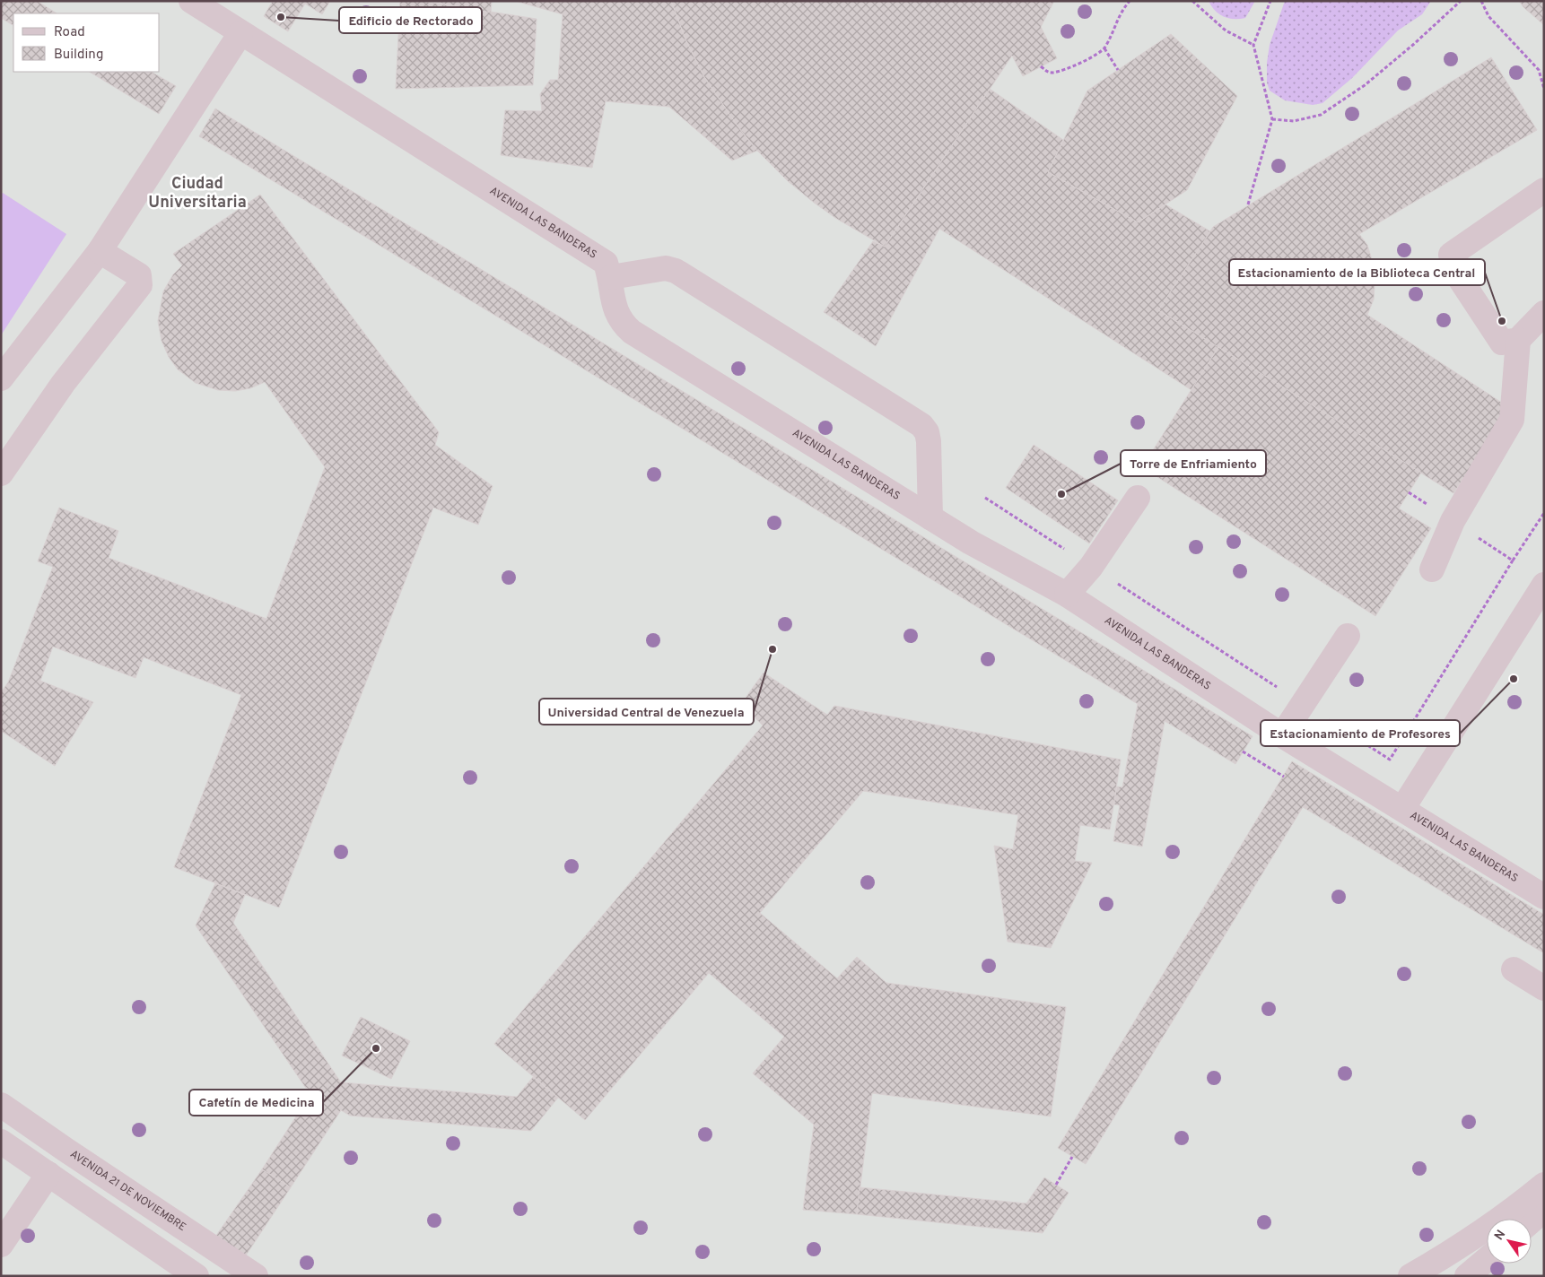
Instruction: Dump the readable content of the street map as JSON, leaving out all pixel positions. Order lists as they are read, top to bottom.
{
  "streets": {
    "lane": ["AVENIDA LAS BANDERAS", "AVENIDA 21 DE NOVIEMBRE"]
  },
  "districts": ["Ciudad Universitaria"],
  "places": [
    "Edificio de Rectorado",
    "Estacionamiento de la Biblioteca Central",
    "Torre de Enfriamiento",
    "Universidad Central de Venezuela",
    "Estacionamiento de Profesores",
    "Cafetín de Medicina"
  ],
  "legend": ["Road", "Building"],
  "north": "top left"
}
